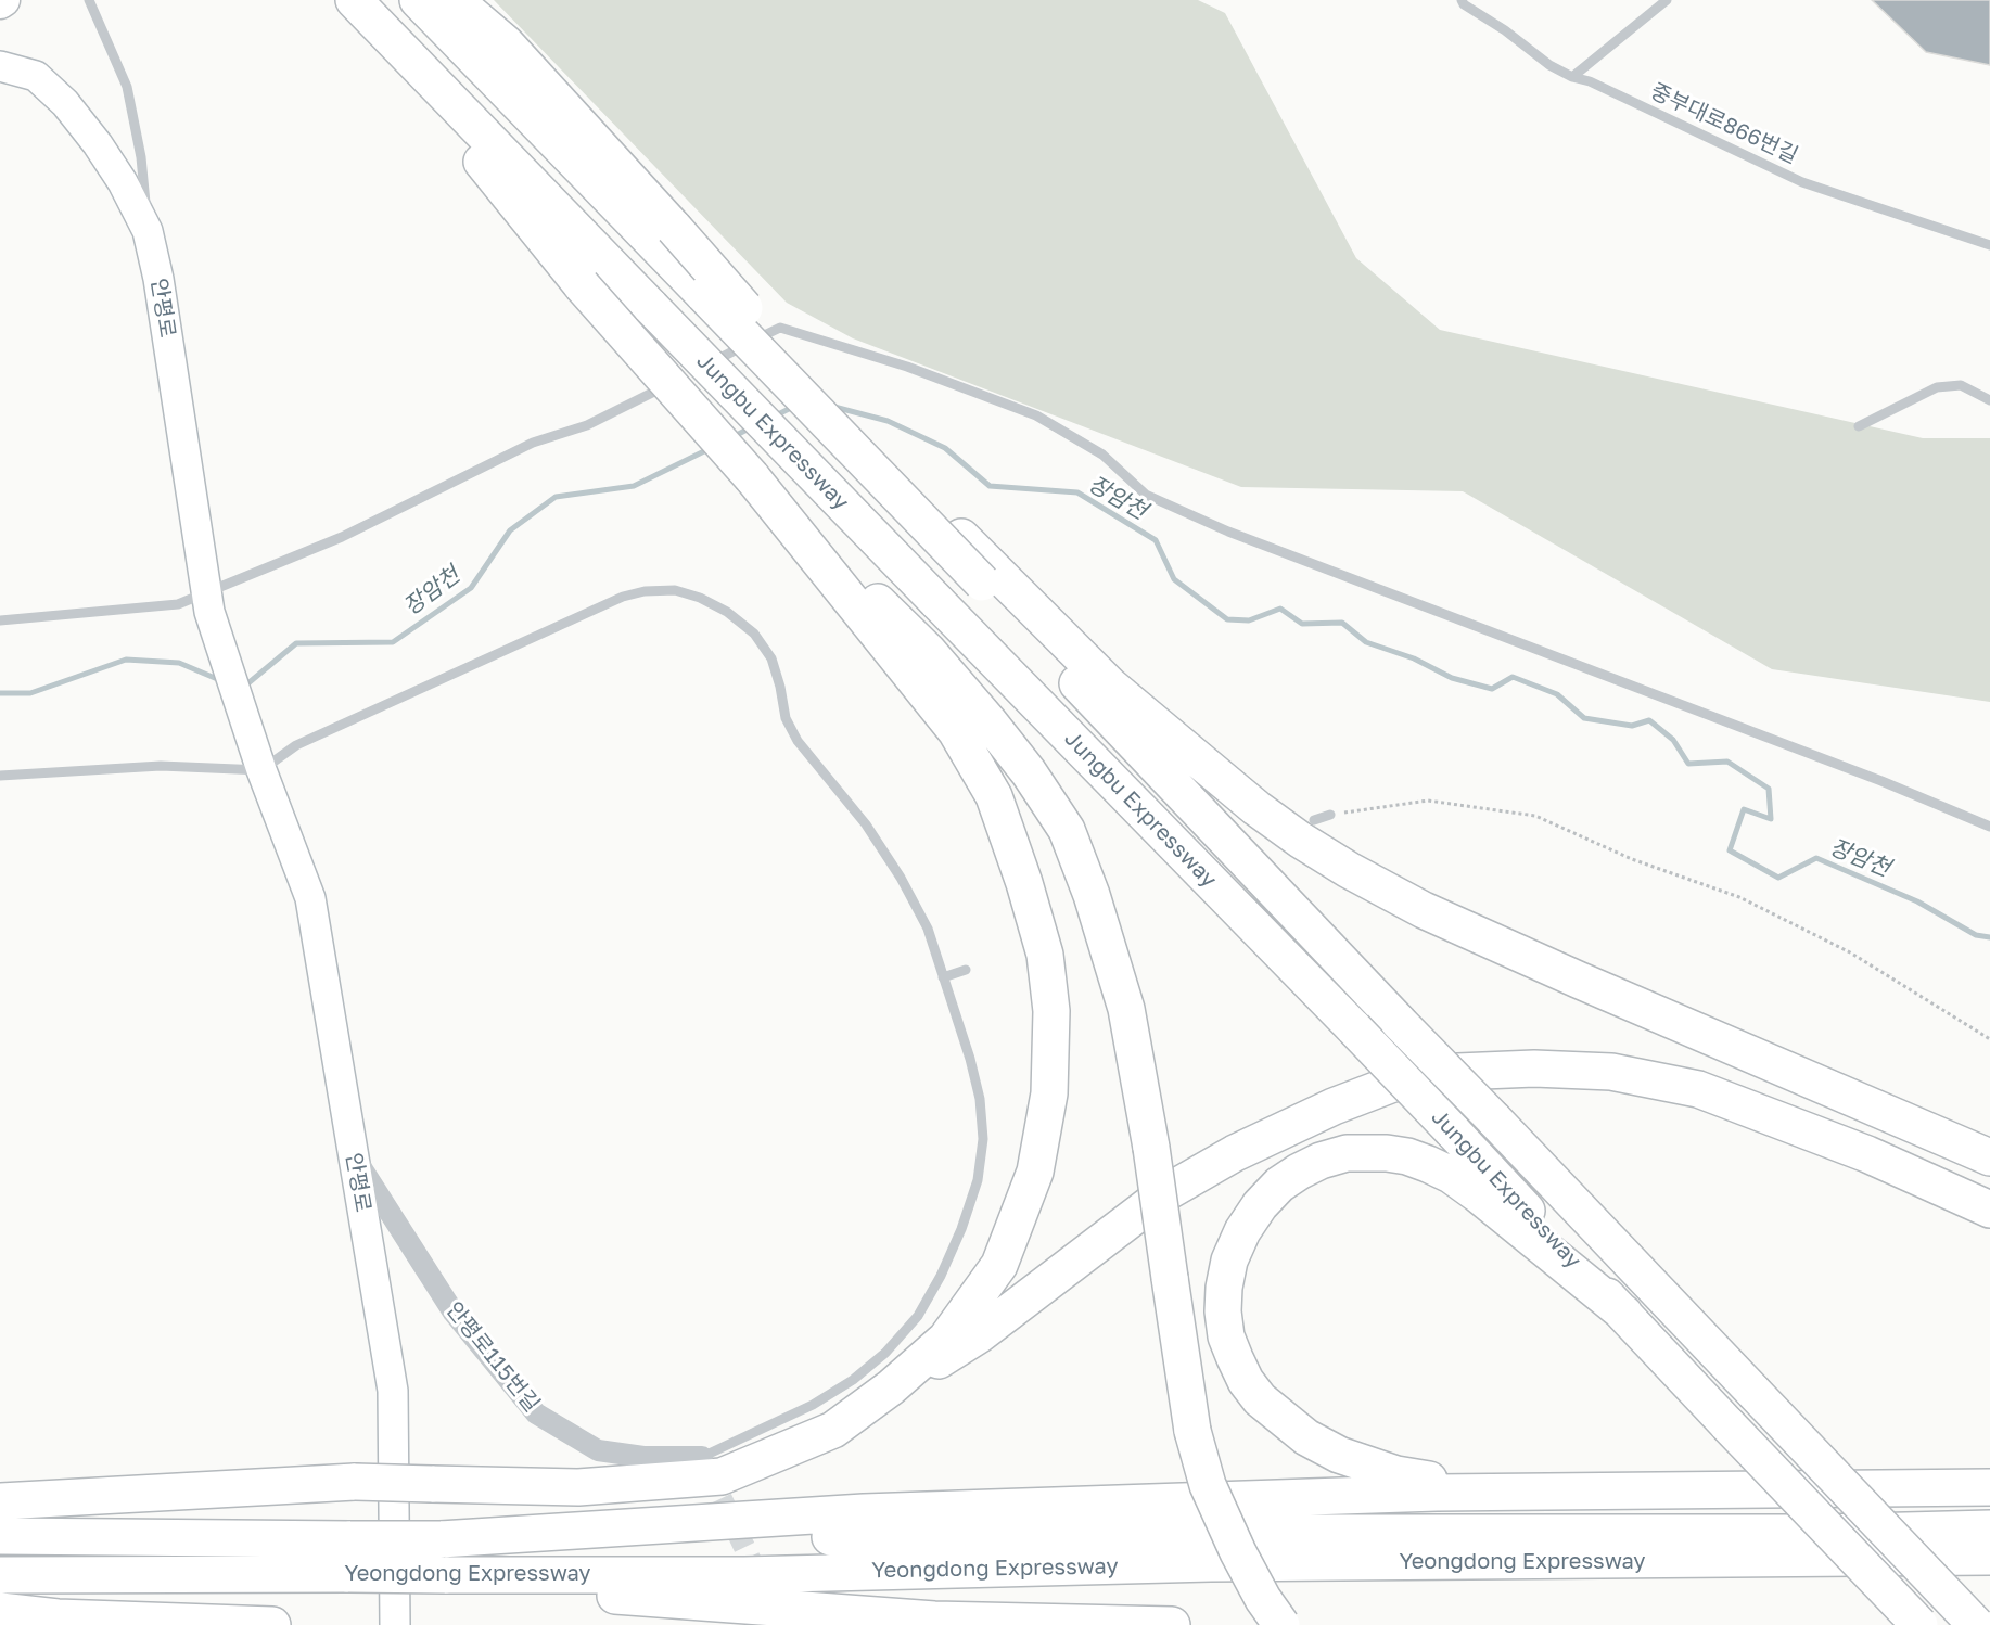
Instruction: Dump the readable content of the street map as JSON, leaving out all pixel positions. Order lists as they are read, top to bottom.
{
  "streets": {
    "highway": ["Jungbu Expressway", "Yeongdong Expressway"],
    "street": ["안평로", "안평로115번길"],
    "lane": ["중부대로866번길"]
  },
  "crossings": [
    ["안평로", "안평로115번길"]
  ],
  "water": ["장암천"]
}
